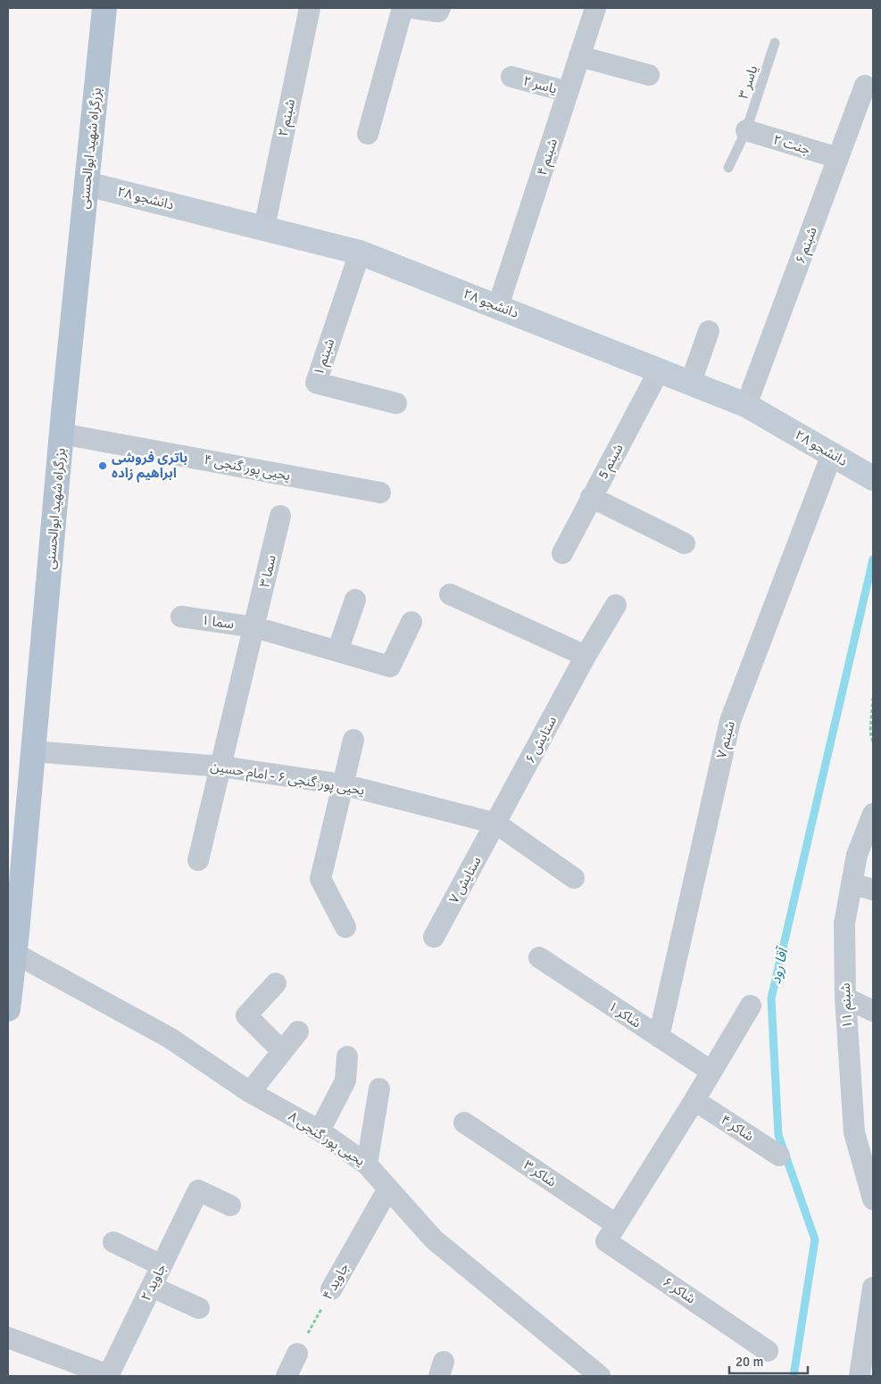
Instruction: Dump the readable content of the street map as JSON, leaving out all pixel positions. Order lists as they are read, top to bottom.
{
  "streets": {
    "main road": ["بزرگراه شهید ابوالحسنی"],
    "street": [
      "یاسر ۲",
      "شبنم ۲",
      "جنت ۲",
      "شبنم ۴",
      "دانشجو ۲۸",
      "شبنم ۶",
      "شبنم ۱",
      "شبنم 5",
      "یحیی پور گنجی ۴",
      "سما ۳",
      "سما ۱",
      "ستایش ۶",
      "شبنم ۷",
      "یحیی پور گنجی ۶ - امام حسین",
      "ستایش ۷",
      "شبنم ۱۱",
      "شاکر ۱",
      "شاکر ۴",
      "یحیی پور گنجی ۸",
      "شاکر ۳",
      "جاوید ۴",
      "جاوید ۲",
      "شاکر ۶"
    ],
    "lane": ["یاسر ۳"]
  },
  "crossings": [
    ["یاسر ۳", "جنت ۲"],
    ["یاسر ۲", "شبنم ۴"],
    ["شبنم ۲", "دانشجو ۲۸"],
    ["جنت ۲", "شبنم ۶"],
    ["بزرگراه شهید ابوالحسنی", "دانشجو ۲۸"],
    ["بزرگراه شهید ابوالحسنی", "یحیی پور گنجی ۴"],
    ["بزرگراه شهید ابوالحسنی", "یحیی پور گنجی ۶ - امام حسین"],
    ["بزرگراه شهید ابوالحسنی", "یحیی پور گنجی ۸"],
    ["شبنم ۴", "دانشجو ۲۸"],
    ["دانشجو ۲۸", "شبنم ۶"],
    ["دانشجو ۲۸", "شبنم ۱"],
    ["دانشجو ۲۸", "شبنم 5"],
    ["دانشجو ۲۸", "شبنم ۷"],
    ["سما ۳", "سما ۱"],
    ["سما ۳", "یحیی پور گنجی ۶ - امام حسین"],
    ["ستایش ۶", "یحیی پور گنجی ۶ - امام حسین"],
    ["ستایش ۶", "ستایش ۷"],
    ["شبنم ۷", "شاکر ۱"],
    ["یحیی پور گنجی ۶ - امام حسین", "ستایش ۷"],
    ["یحیی پور گنجی ۸", "جاوید ۴"],
    ["شاکر ۳", "شاکر ۶"]
  ],
  "water": ["آقا رود"],
  "places": ["باتری فروشی ابراهیم زاده"],
  "scale_bar": "20 m"
}
